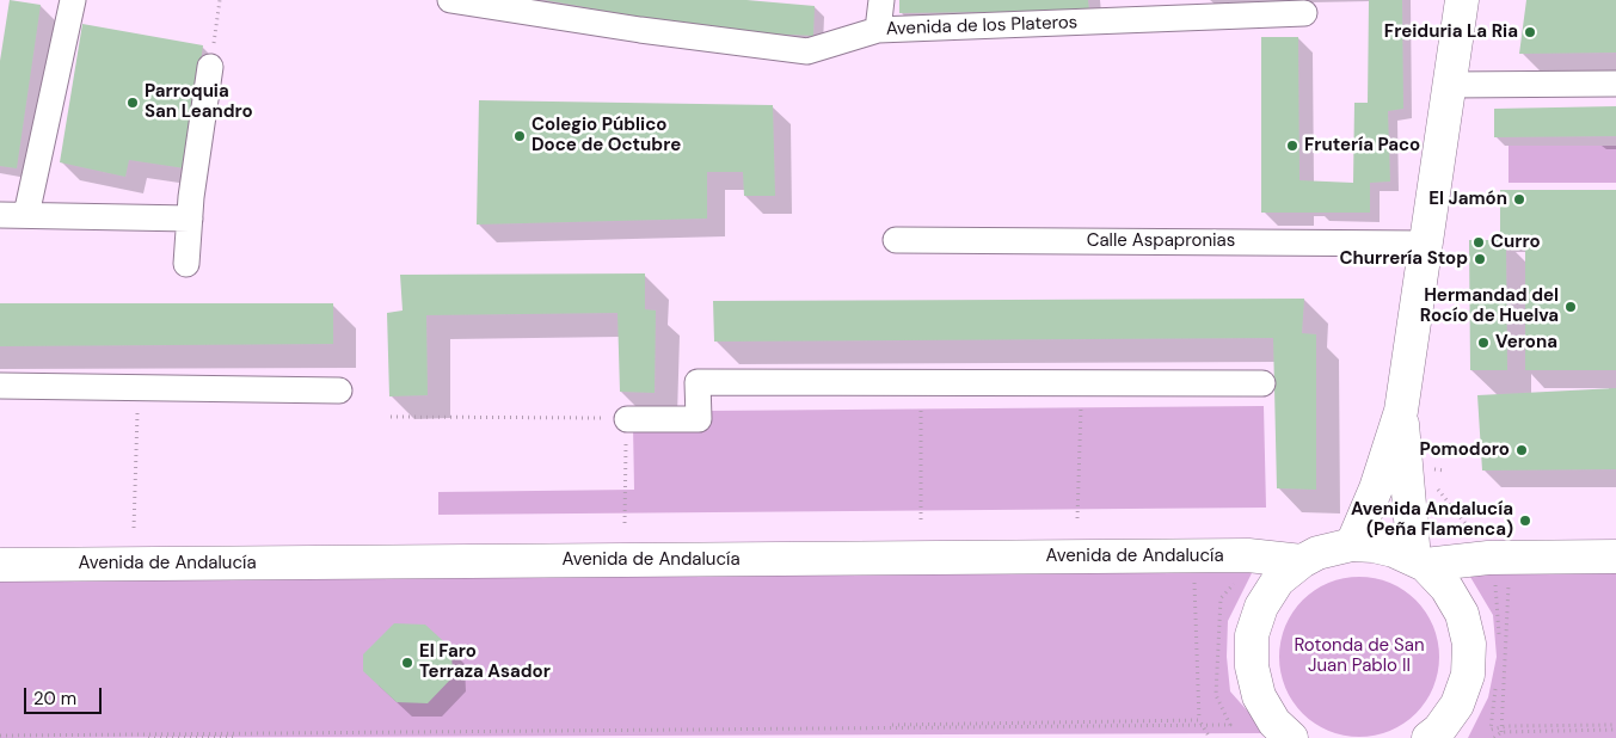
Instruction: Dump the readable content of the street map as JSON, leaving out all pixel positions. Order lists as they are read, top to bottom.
{
  "streets": {
    "main road": ["Avenida de Andalucía"],
    "street": ["Avenida de los Plateros", "Calle Aspapronias"]
  },
  "parks": ["Rotonda de San Juan Pablo II"],
  "places": [
    "Freiduria La Ria",
    "Parroquia San Leandro",
    "Colegio Público Doce de Octubre",
    "Frutería Paco",
    "El Jamón",
    "Curro",
    "Churrería Stop",
    "Hermandad del Rocío de Huelva",
    "Verona",
    "Pomodoro",
    "Avenida Andalucía (Peña Flamenca)",
    "El Faro Terraza Asador"
  ],
  "scale_bar": "20 m"
}
